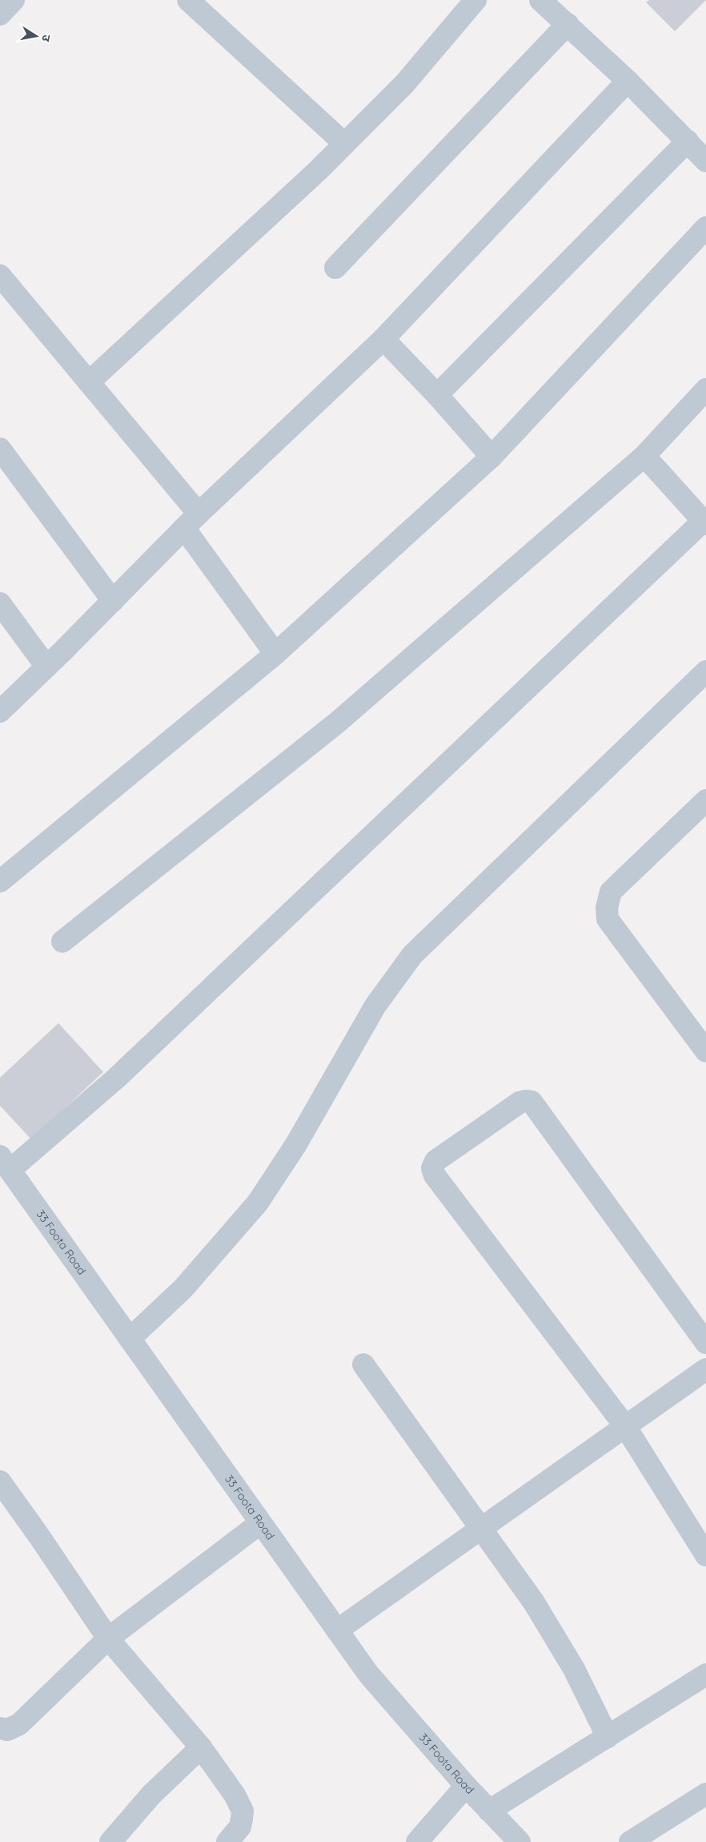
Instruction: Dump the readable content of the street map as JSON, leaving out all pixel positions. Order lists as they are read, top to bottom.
{
  "streets": {
    "street": ["33 Foota Road"]
  },
  "north": "right"
}
